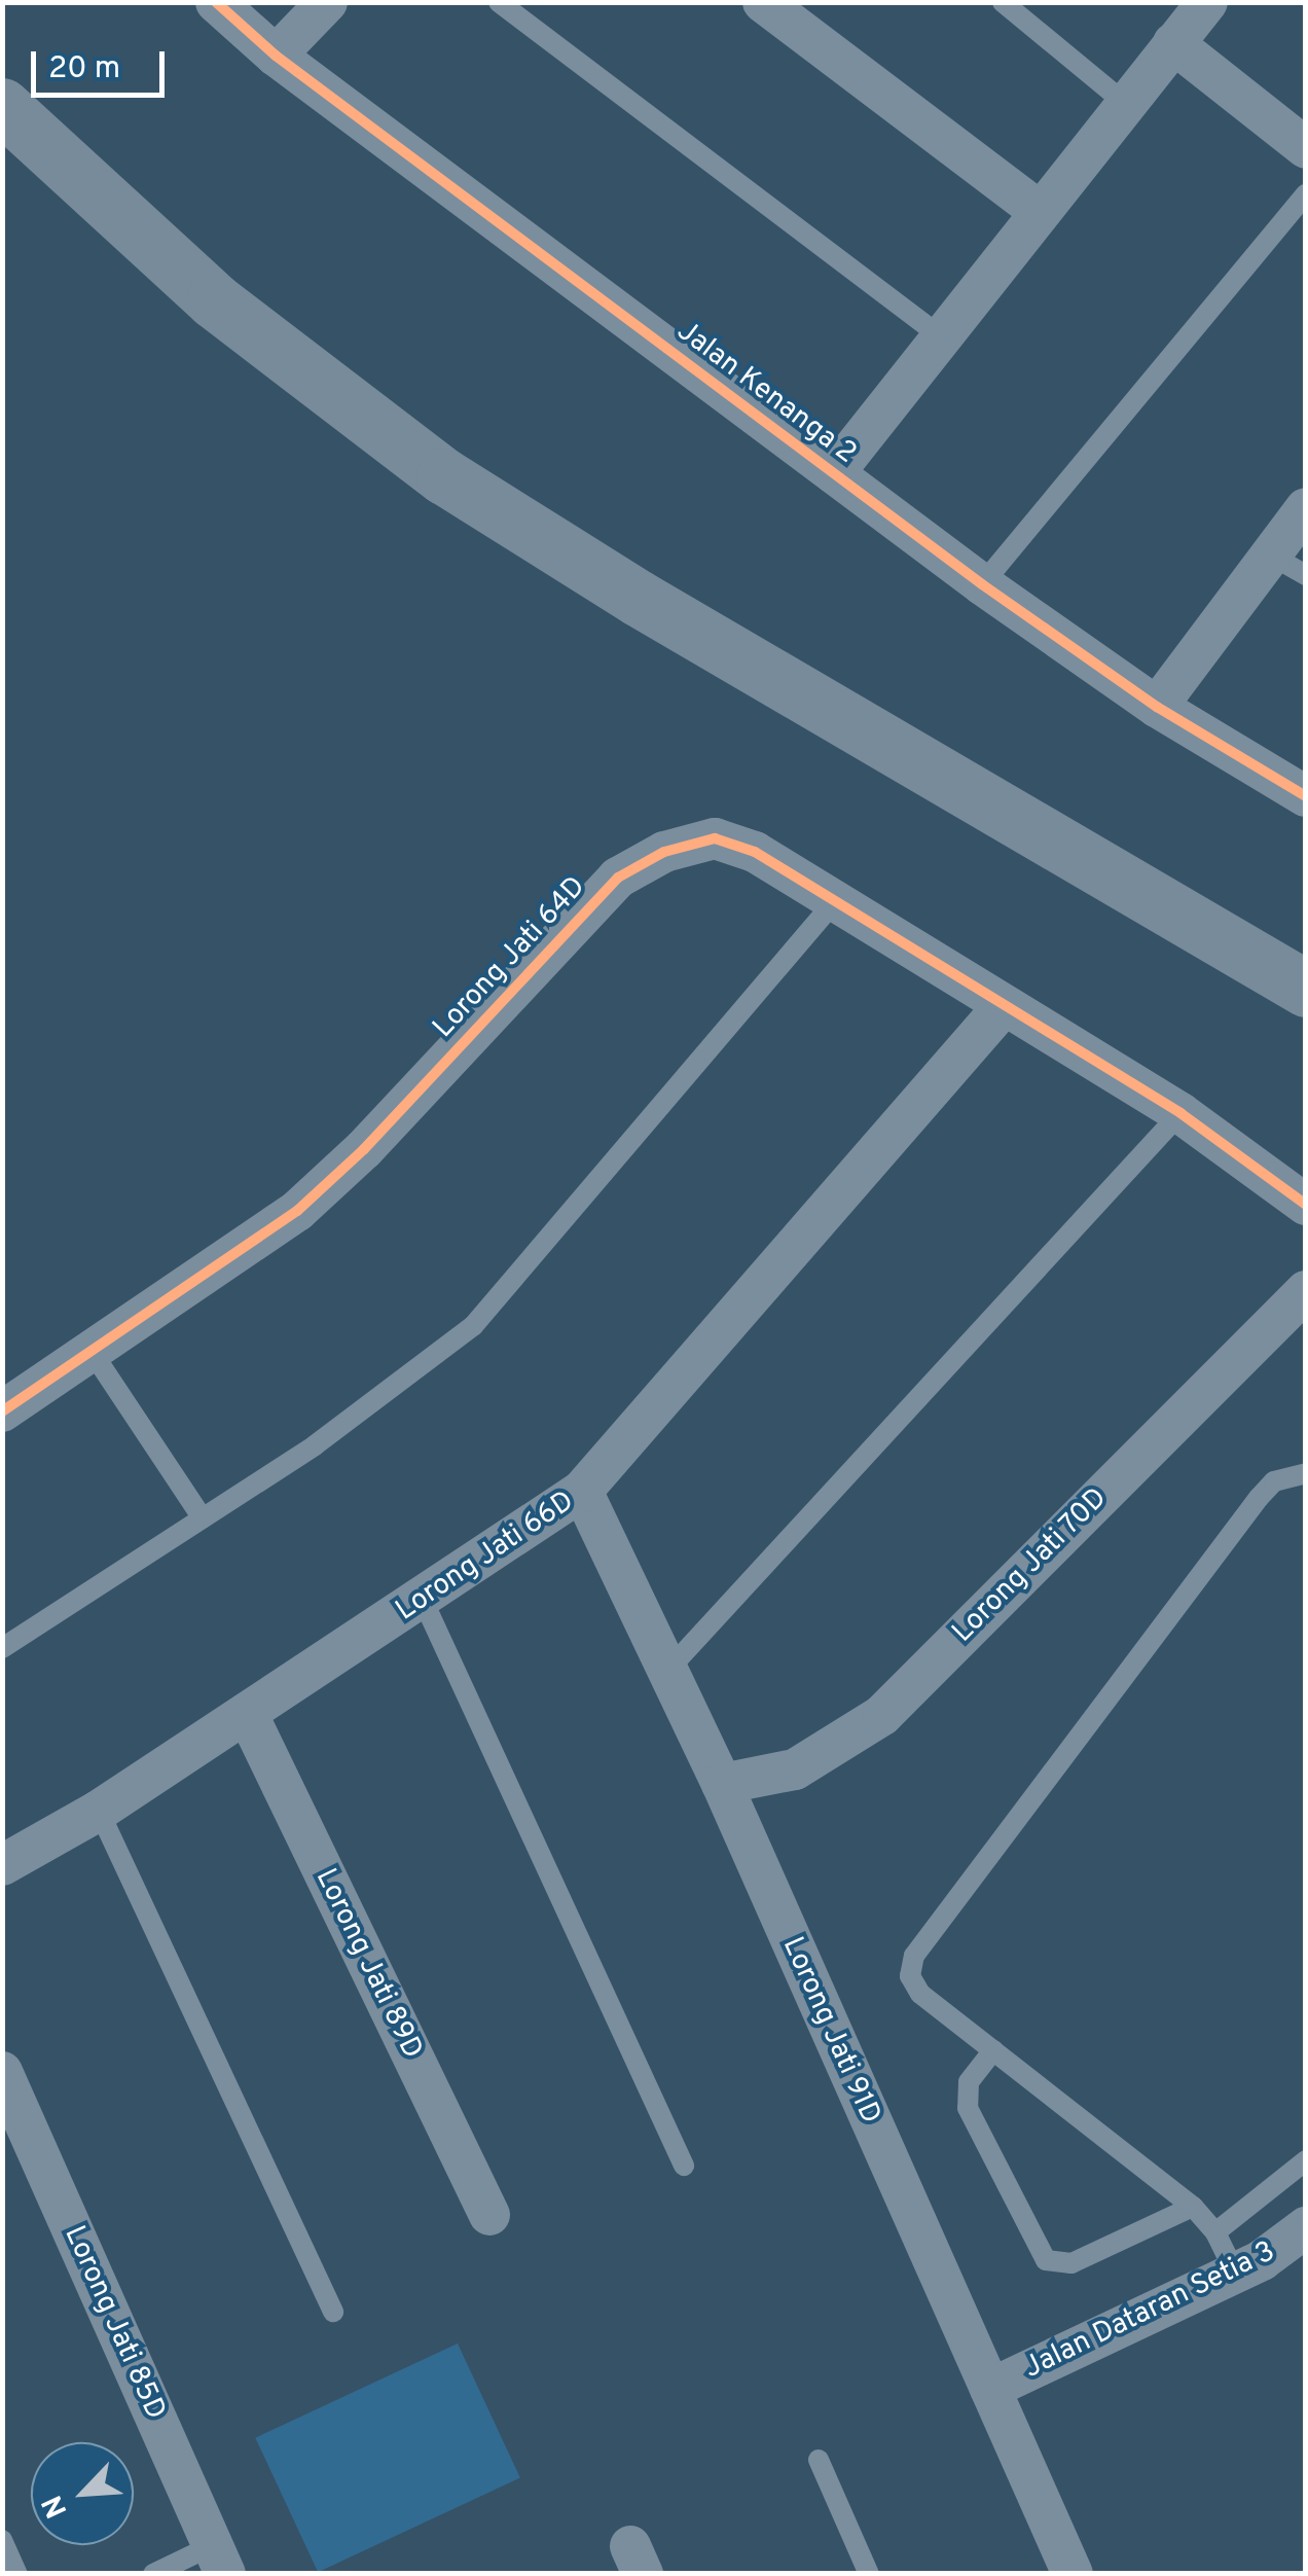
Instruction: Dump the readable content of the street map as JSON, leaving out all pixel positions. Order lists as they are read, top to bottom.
{
  "streets": {
    "street": [
      "Jalan Kenanga 2",
      "Lorong Jati 64D",
      "Lorong Jati 66D",
      "Lorong Jati 70D",
      "Lorong Jati 89D",
      "Lorong Jati 91D",
      "Jalan Dataran Setia 3",
      "Lorong Jati 85D"
    ]
  },
  "crossings": [
    ["Lorong Jati 64D", "Lorong Jati 66D"],
    ["Lorong Jati 66D", "Lorong Jati 89D"],
    ["Lorong Jati 66D", "Lorong Jati 91D"],
    ["Lorong Jati 70D", "Lorong Jati 91D"],
    ["Lorong Jati 91D", "Jalan Dataran Setia 3"]
  ],
  "scale_bar": "20 m",
  "north": "bottom left"
}
